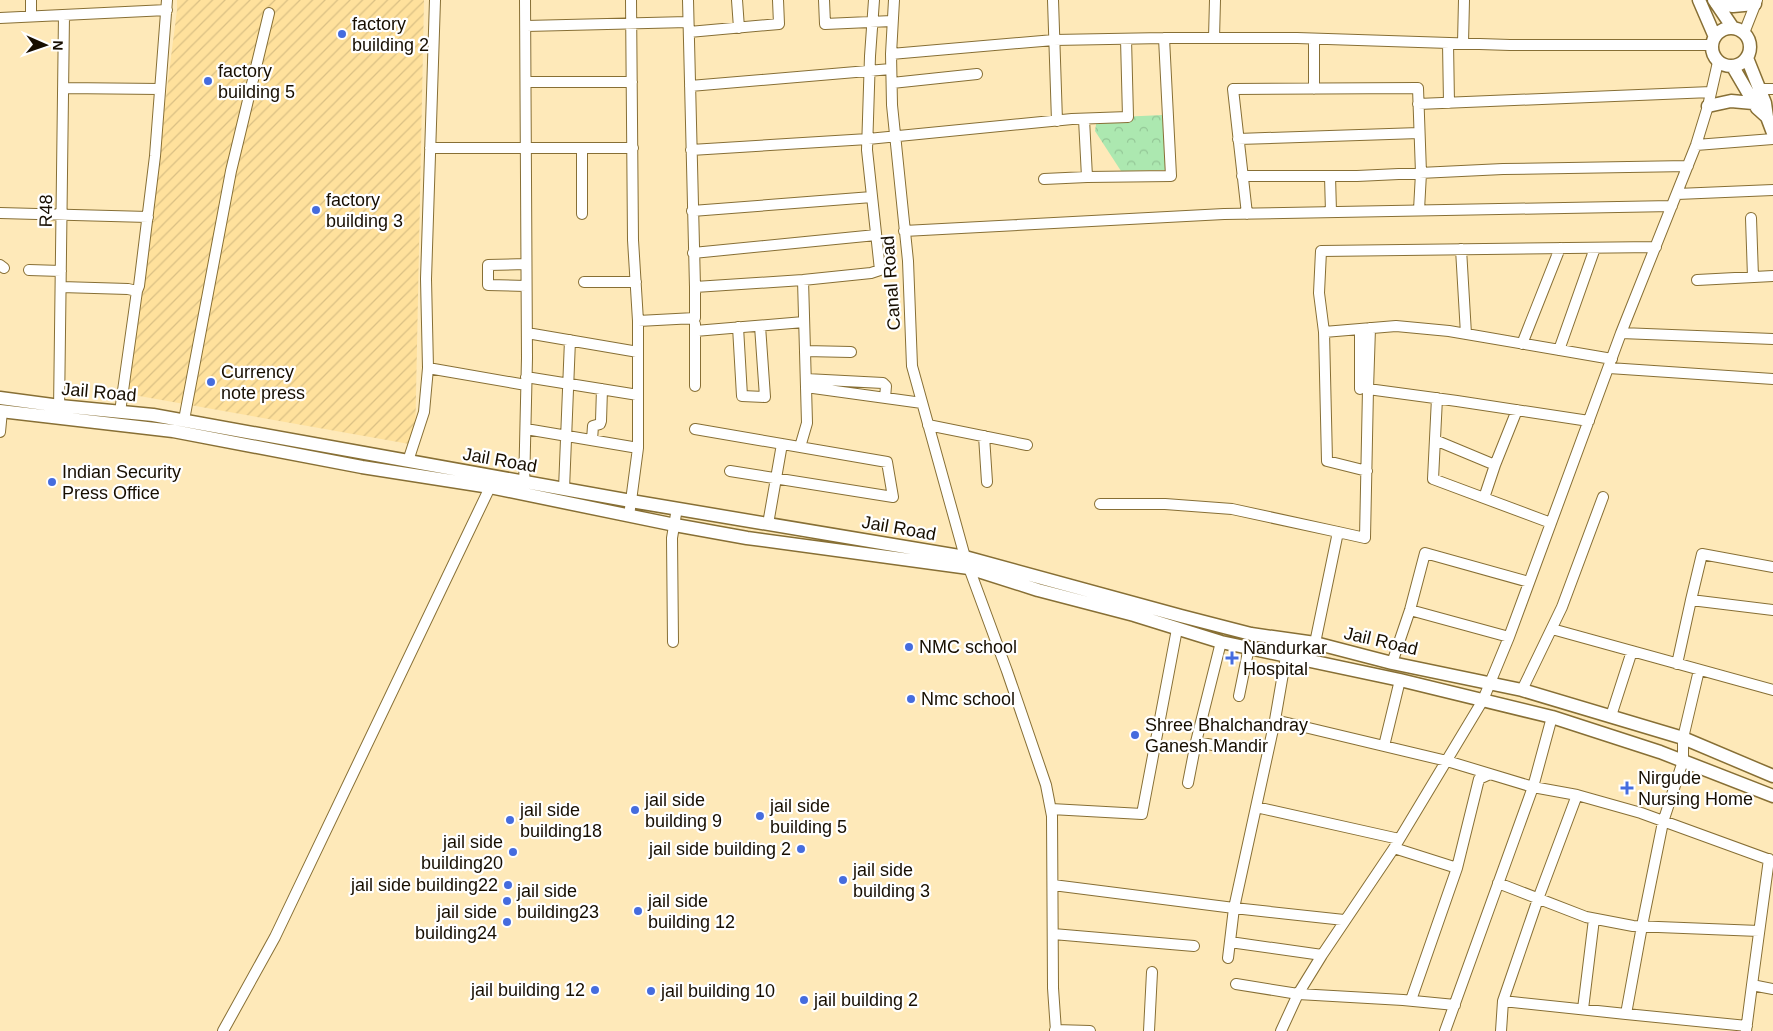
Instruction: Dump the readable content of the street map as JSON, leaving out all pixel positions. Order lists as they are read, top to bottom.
{
  "streets": {
    "main road": ["Jail Road"],
    "street": ["R48", "Canal Road"]
  },
  "crossings": [
    ["R48", "Jail Road"],
    ["Canal Road", "Jail Road"]
  ],
  "places": {
    "other": [
      "factory building 2",
      "factory building 5",
      "factory building 3",
      "Currency note press",
      "Indian Security Press Office",
      "NMC school",
      "Nmc school",
      "Shree Bhalchandray Ganesh Mandir",
      "jail side building 9",
      "jail side building 5",
      "jail side building18",
      "jail side building 2",
      "jail side building20",
      "jail side building 3",
      "jail side building22",
      "jail side building23",
      "jail side building 12",
      "jail side building24",
      "jail building 12",
      "jail building 10",
      "jail building 2"
    ],
    "health": ["Nandurkar Hospital", "Nirgude Nursing Home"]
  },
  "north": "right"
}
